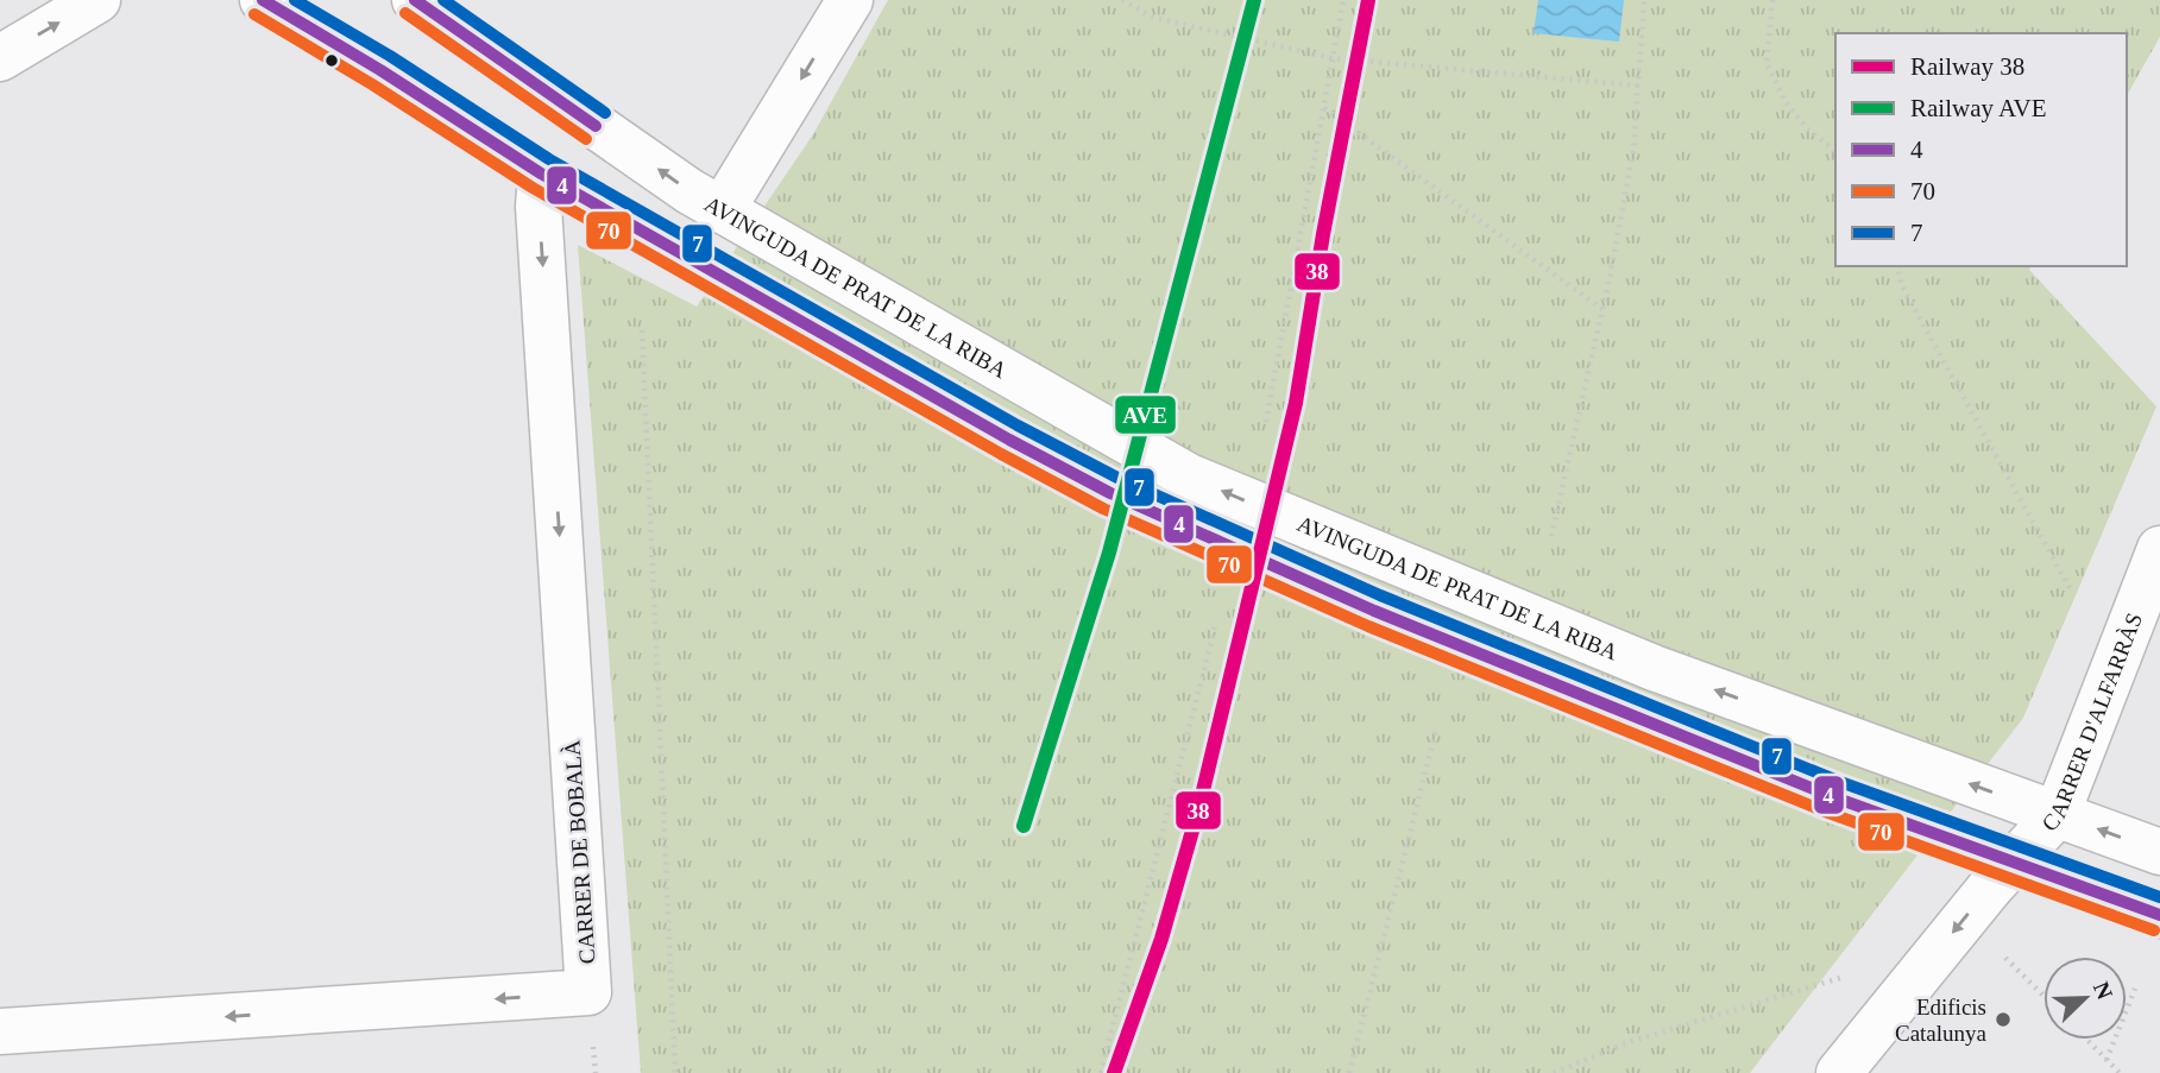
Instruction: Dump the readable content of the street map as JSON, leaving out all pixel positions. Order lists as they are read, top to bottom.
{
  "streets": {
    "main road": ["AVINGUDA DE PRAT DE LA RIBA", "CARRER D'ALFARRÀS", "CARRER DE BOBALÀ"]
  },
  "crossings": [
    ["AVINGUDA DE PRAT DE LA RIBA", "CARRER D'ALFARRÀS"]
  ],
  "one_way": ["CARRER D'ALFARRÀS"],
  "places": ["Edificis Catalunya"],
  "lines": [
    "rail line 38",
    "rail line AVE",
    "transit line 4",
    "transit line 7",
    "transit line 70"
  ],
  "legend": [
    "Railway 38",
    "Railway AVE",
    "4",
    "70",
    "7"
  ],
  "north": "top right"
}
